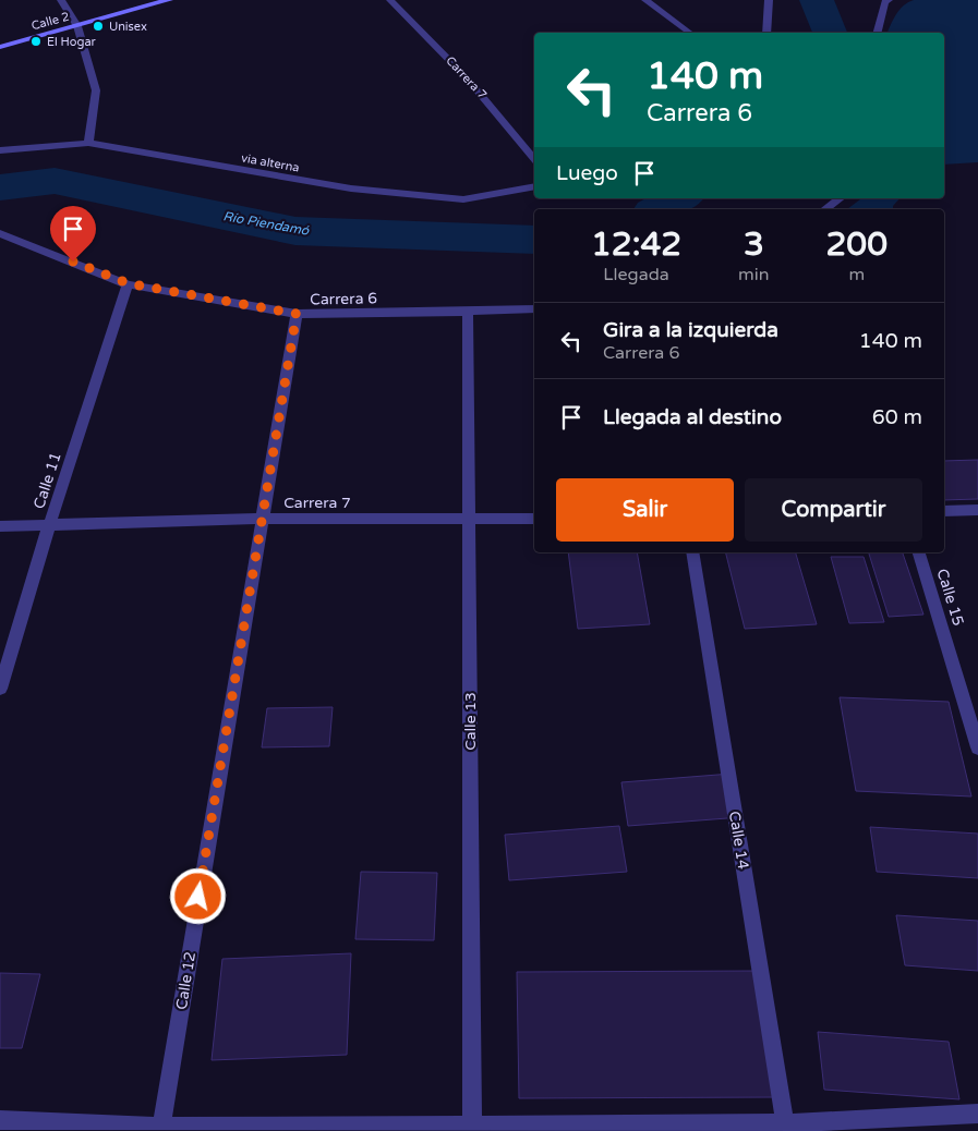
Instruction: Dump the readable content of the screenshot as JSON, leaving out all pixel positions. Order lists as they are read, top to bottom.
{
  "streets": {
    "main road": ["Calle 2"],
    "street": [
      "Carrera 7",
      "via alterna",
      "Carrera 6",
      "Calle 11",
      "Calle 15",
      "Calle 13",
      "Calle 14",
      "Calle 12"
    ]
  },
  "crossings": [
    ["Carrera 7", "Calle 11"],
    ["Carrera 7", "Calle 13"],
    ["Carrera 7", "Calle 12"],
    ["Carrera 6", "Calle 11"],
    ["Carrera 6", "Calle 13"],
    ["Carrera 6", "Calle 12"]
  ],
  "water": ["Río Piendamó"],
  "places": ["Unisex", "El Hogar"],
  "page": {
    "turn": ["140 m", "Carrera 6"],
    "then": "Luego",
    "eta": [
      "12:42",
      "Llegada",
      "3",
      "min",
      "200",
      "m"
    ],
    "list": [
      {
        "name": "Gira a la izquierda",
        "note": "Carrera 6",
        "value": "140 m"
      },
      {
        "name": "Llegada al destino",
        "value": "60 m"
      }
    ],
    "buttons": ["Salir", "Compartir"]
  }
}
